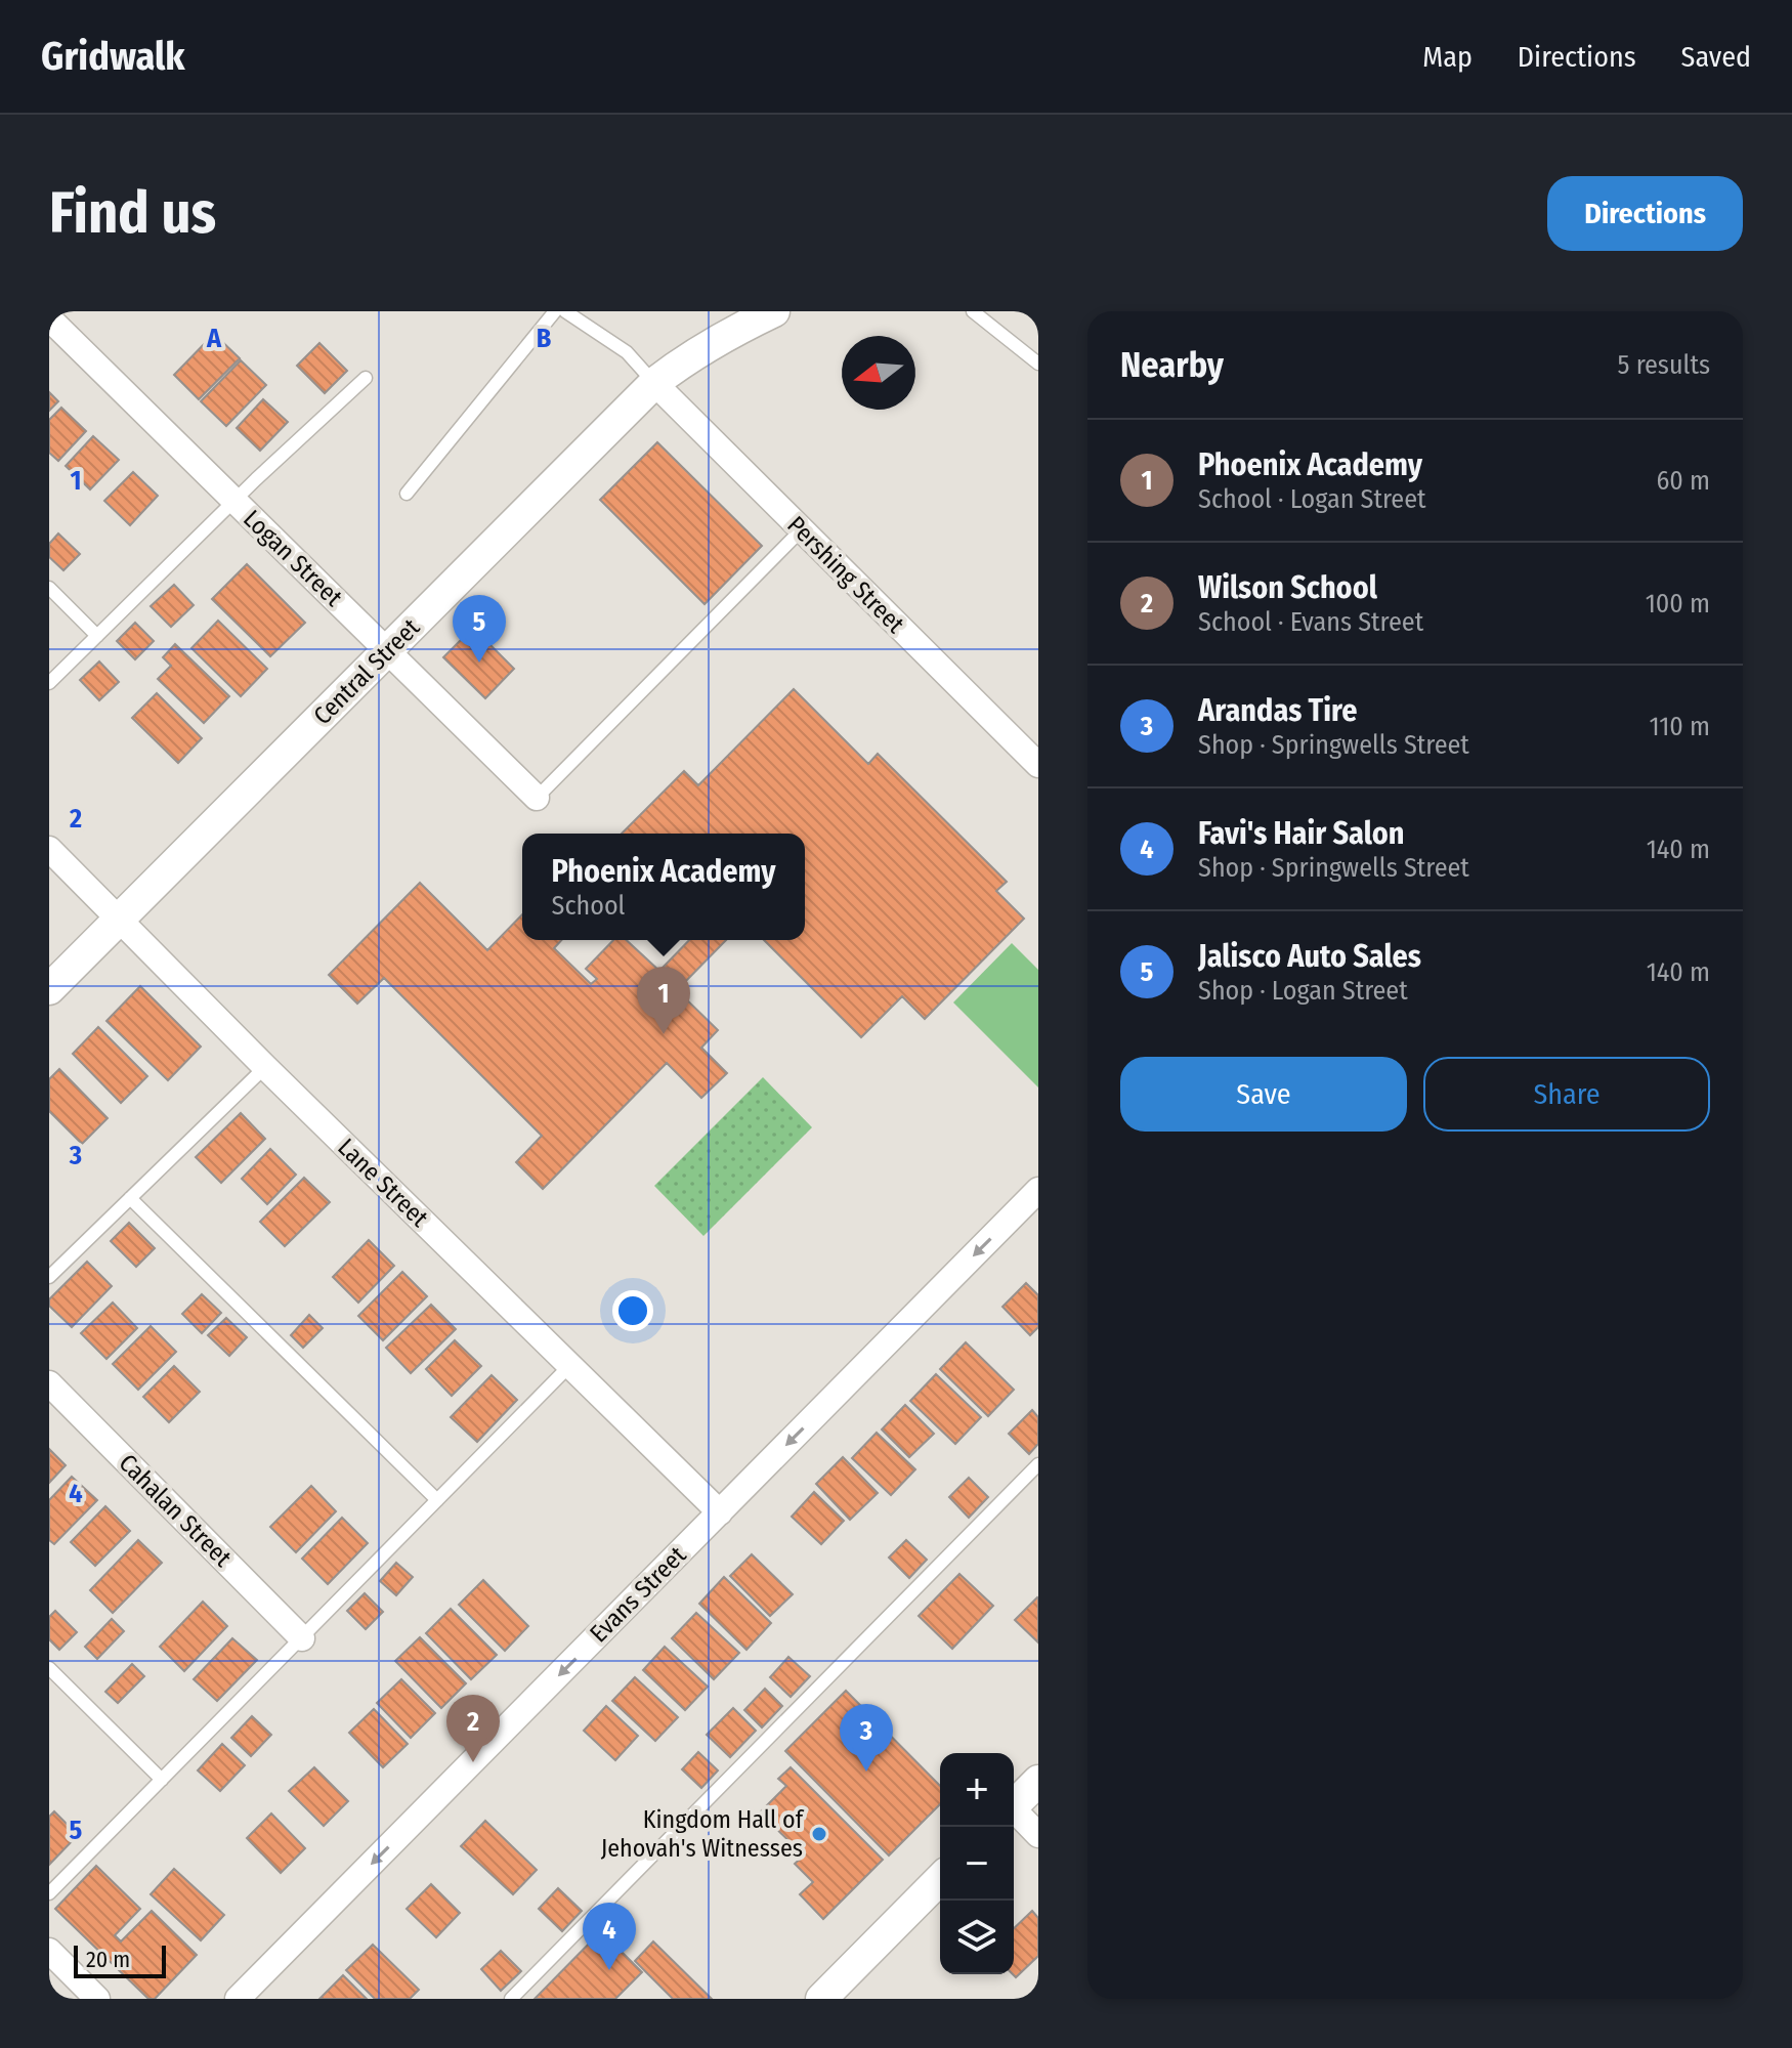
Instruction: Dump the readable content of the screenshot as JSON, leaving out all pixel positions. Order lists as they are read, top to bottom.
{
  "streets": {
    "street": [
      "Logan Street",
      "Pershing Street",
      "Central Street",
      "Lane Street",
      "Cahalan Street",
      "Evans Street"
    ]
  },
  "crossings": [
    ["Logan Street", "Central Street"],
    ["Pershing Street", "Central Street"],
    ["Central Street", "Lane Street"],
    ["Lane Street", "Evans Street"]
  ],
  "one_way": ["Evans Street"],
  "places": ["Kingdom Hall of Jehovah's Witnesses"],
  "scale_bar": "20 m",
  "north": "left",
  "page": {
    "header": "Gridwalk",
    "nav": ["Map", "Directions", "Saved"],
    "buttons": [
      "Directions",
      ["Save", "Share"]
    ],
    "title": "Find us",
    "heading": ["Nearby", "5 results"],
    "list": [
      {
        "mark": "1",
        "name": "Phoenix Academy",
        "note": "School · Logan Street",
        "value": "60 m"
      },
      {
        "mark": "2",
        "name": "Wilson School",
        "note": "School · Evans Street",
        "value": "100 m"
      },
      {
        "mark": "3",
        "name": "Arandas Tire",
        "note": "Shop · Springwells Street",
        "value": "110 m"
      },
      {
        "mark": "4",
        "name": "Favi's Hair Salon",
        "note": "Shop · Springwells Street",
        "value": "140 m"
      },
      {
        "mark": "5",
        "name": "Jalisco Auto Sales",
        "note": "Shop · Logan Street",
        "value": "140 m"
      }
    ],
    "pins": [
      "5",
      "1",
      "2",
      "3",
      "4"
    ],
    "popup": ["Phoenix Academy", "School"],
    "map_buttons": ["+", "−"],
    "scale": "20 m"
  },
  "grid": {
    "columns": ["A", "B"],
    "rows": [
      "1",
      "2",
      "3",
      "4",
      "5"
    ]
  }
}
